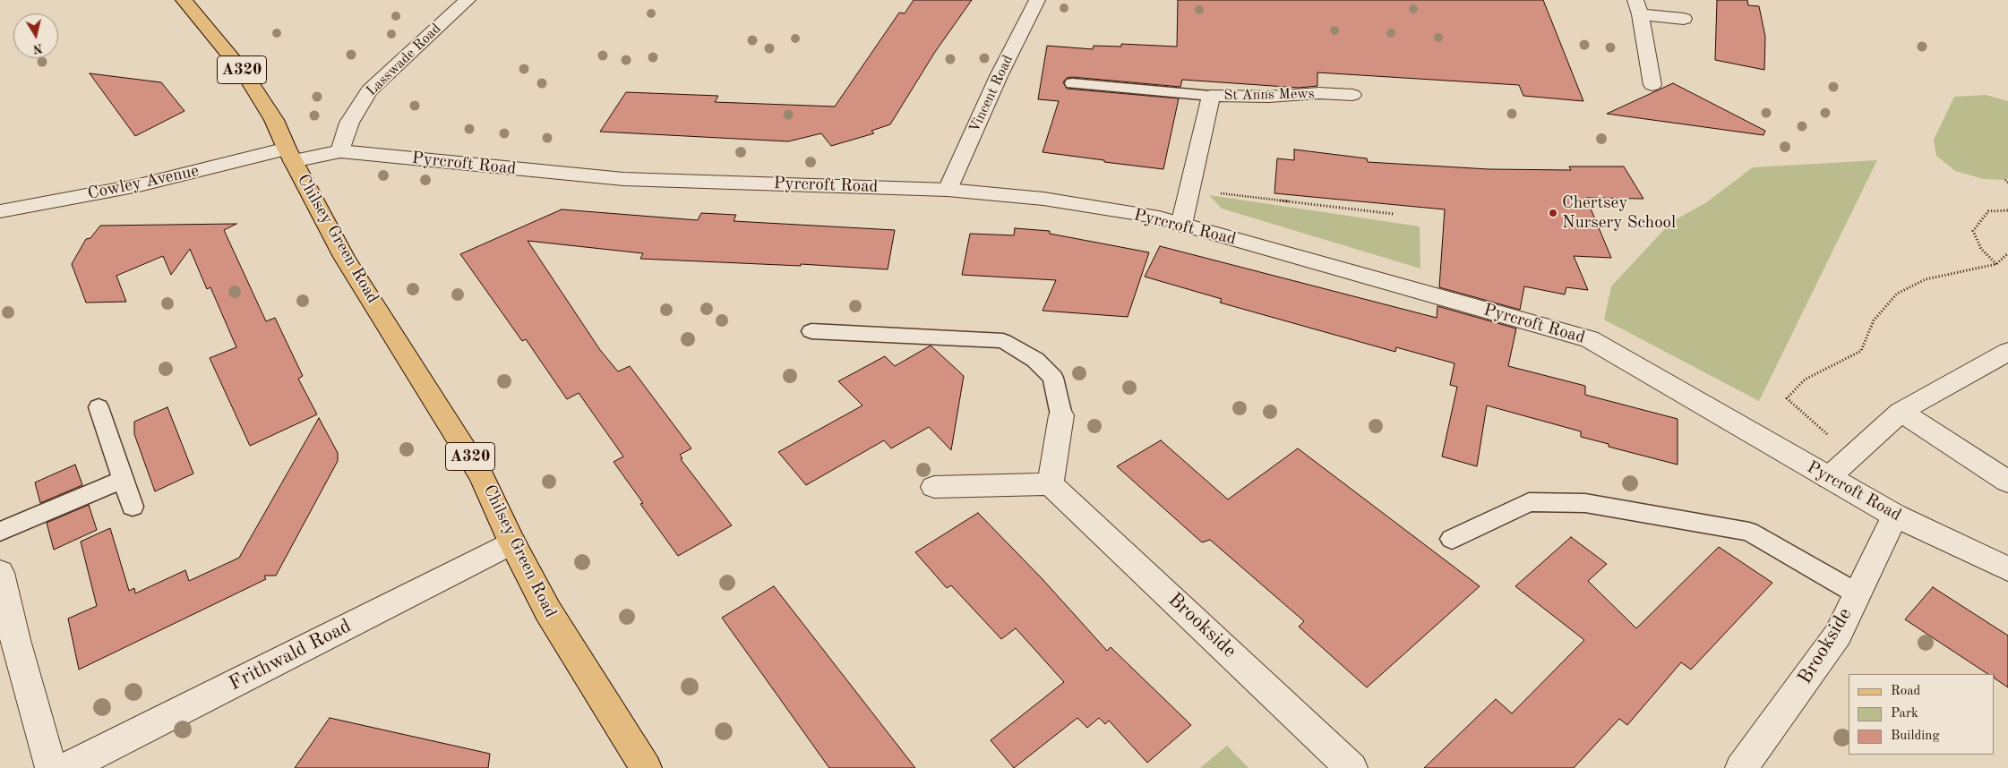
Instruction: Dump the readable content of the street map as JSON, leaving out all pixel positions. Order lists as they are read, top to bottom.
{
  "streets": {
    "main road": ["A320", "Chilsey Green Road"],
    "street": [
      "Lasswade Road",
      "Vincent Road",
      "St Anns Mews",
      "Pyrcroft Road",
      "Cowley Avenue",
      "Brookside",
      "Frithwald Road"
    ]
  },
  "crossings": [
    ["Lasswade Road", "Pyrcroft Road"],
    ["A320", "Pyrcroft Road"],
    ["A320", "Cowley Avenue"],
    ["A320", "Chilsey Green Road"],
    ["Vincent Road", "Pyrcroft Road"],
    ["St Anns Mews", "Pyrcroft Road"],
    ["Pyrcroft Road", "Cowley Avenue"],
    ["Pyrcroft Road", "Chilsey Green Road"],
    ["Pyrcroft Road", "Brookside"],
    ["Cowley Avenue", "Chilsey Green Road"],
    ["Chilsey Green Road", "Frithwald Road"]
  ],
  "places": ["Chertsey Nursery School"],
  "legend": ["Road", "Park", "Building"],
  "north": "bottom"
}
